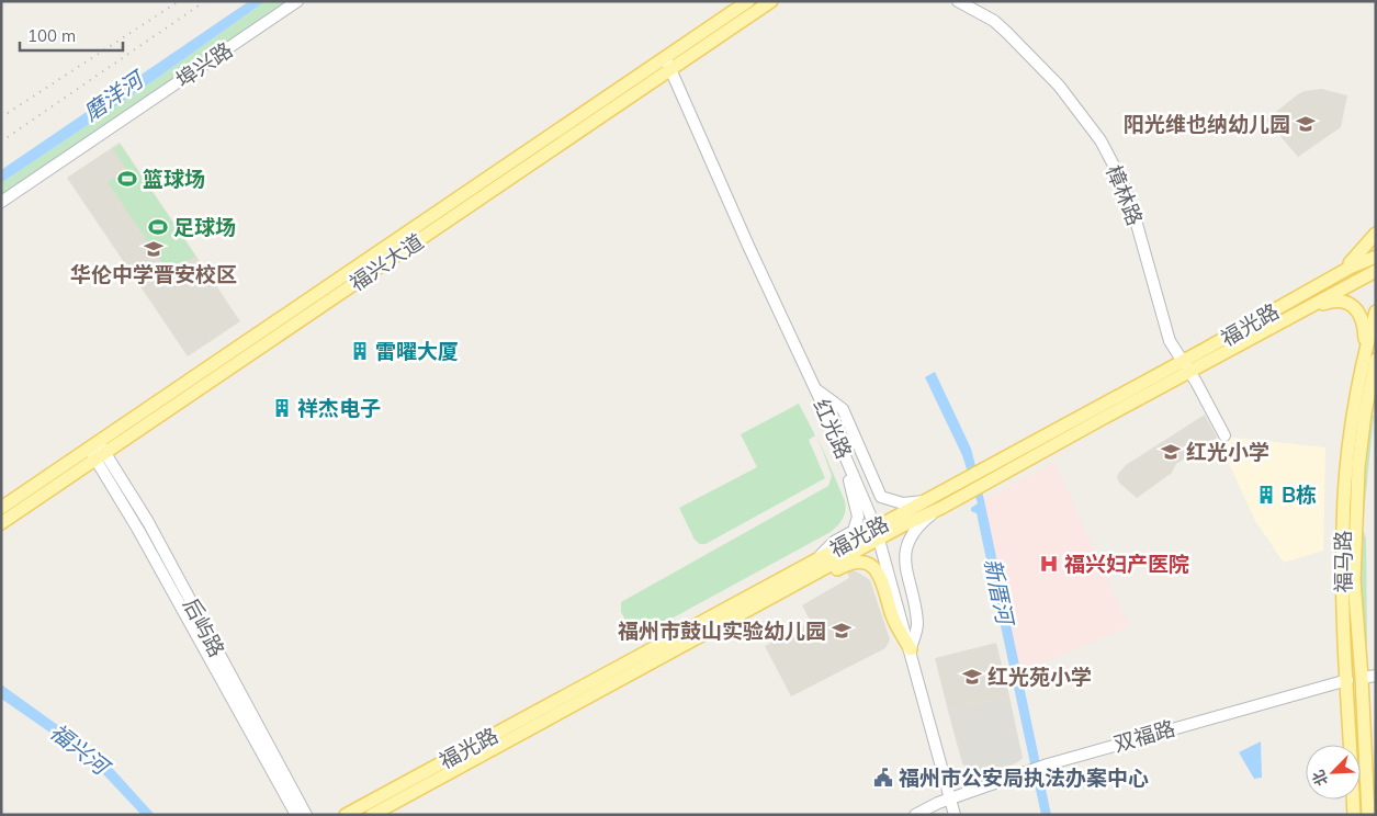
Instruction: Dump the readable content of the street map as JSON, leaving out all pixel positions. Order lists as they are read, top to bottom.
{
  "streets": {
    "main road": [
      "埠兴路",
      "樟林路",
      "福兴大道",
      "福光路",
      "红光路",
      "福马路",
      "后屿路",
      "双福路"
    ]
  },
  "crossings": [
    ["樟林路", "福光路"],
    ["福兴大道", "红光路"],
    ["福兴大道", "后屿路"],
    ["福光路", "红光路"],
    ["红光路", "双福路"],
    ["福马路", "双福路"]
  ],
  "water": ["磨洋河", "新厝河", "福兴河"],
  "places": {
    "school or university": [
      "阳光维也纳幼儿园",
      "华伦中学晋安校区",
      "红光小学",
      "福州市鼓山实验幼儿园",
      "红光苑小学"
    ],
    "sports": ["篮球场", "足球场"],
    "building": ["雷曜大厦", "祥杰电子", "B栋"],
    "hospital": ["福兴妇产医院"],
    "public building": ["福州市公安局执法办案中心"]
  },
  "scale_bar": "100 m",
  "north": "bottom left"
}
